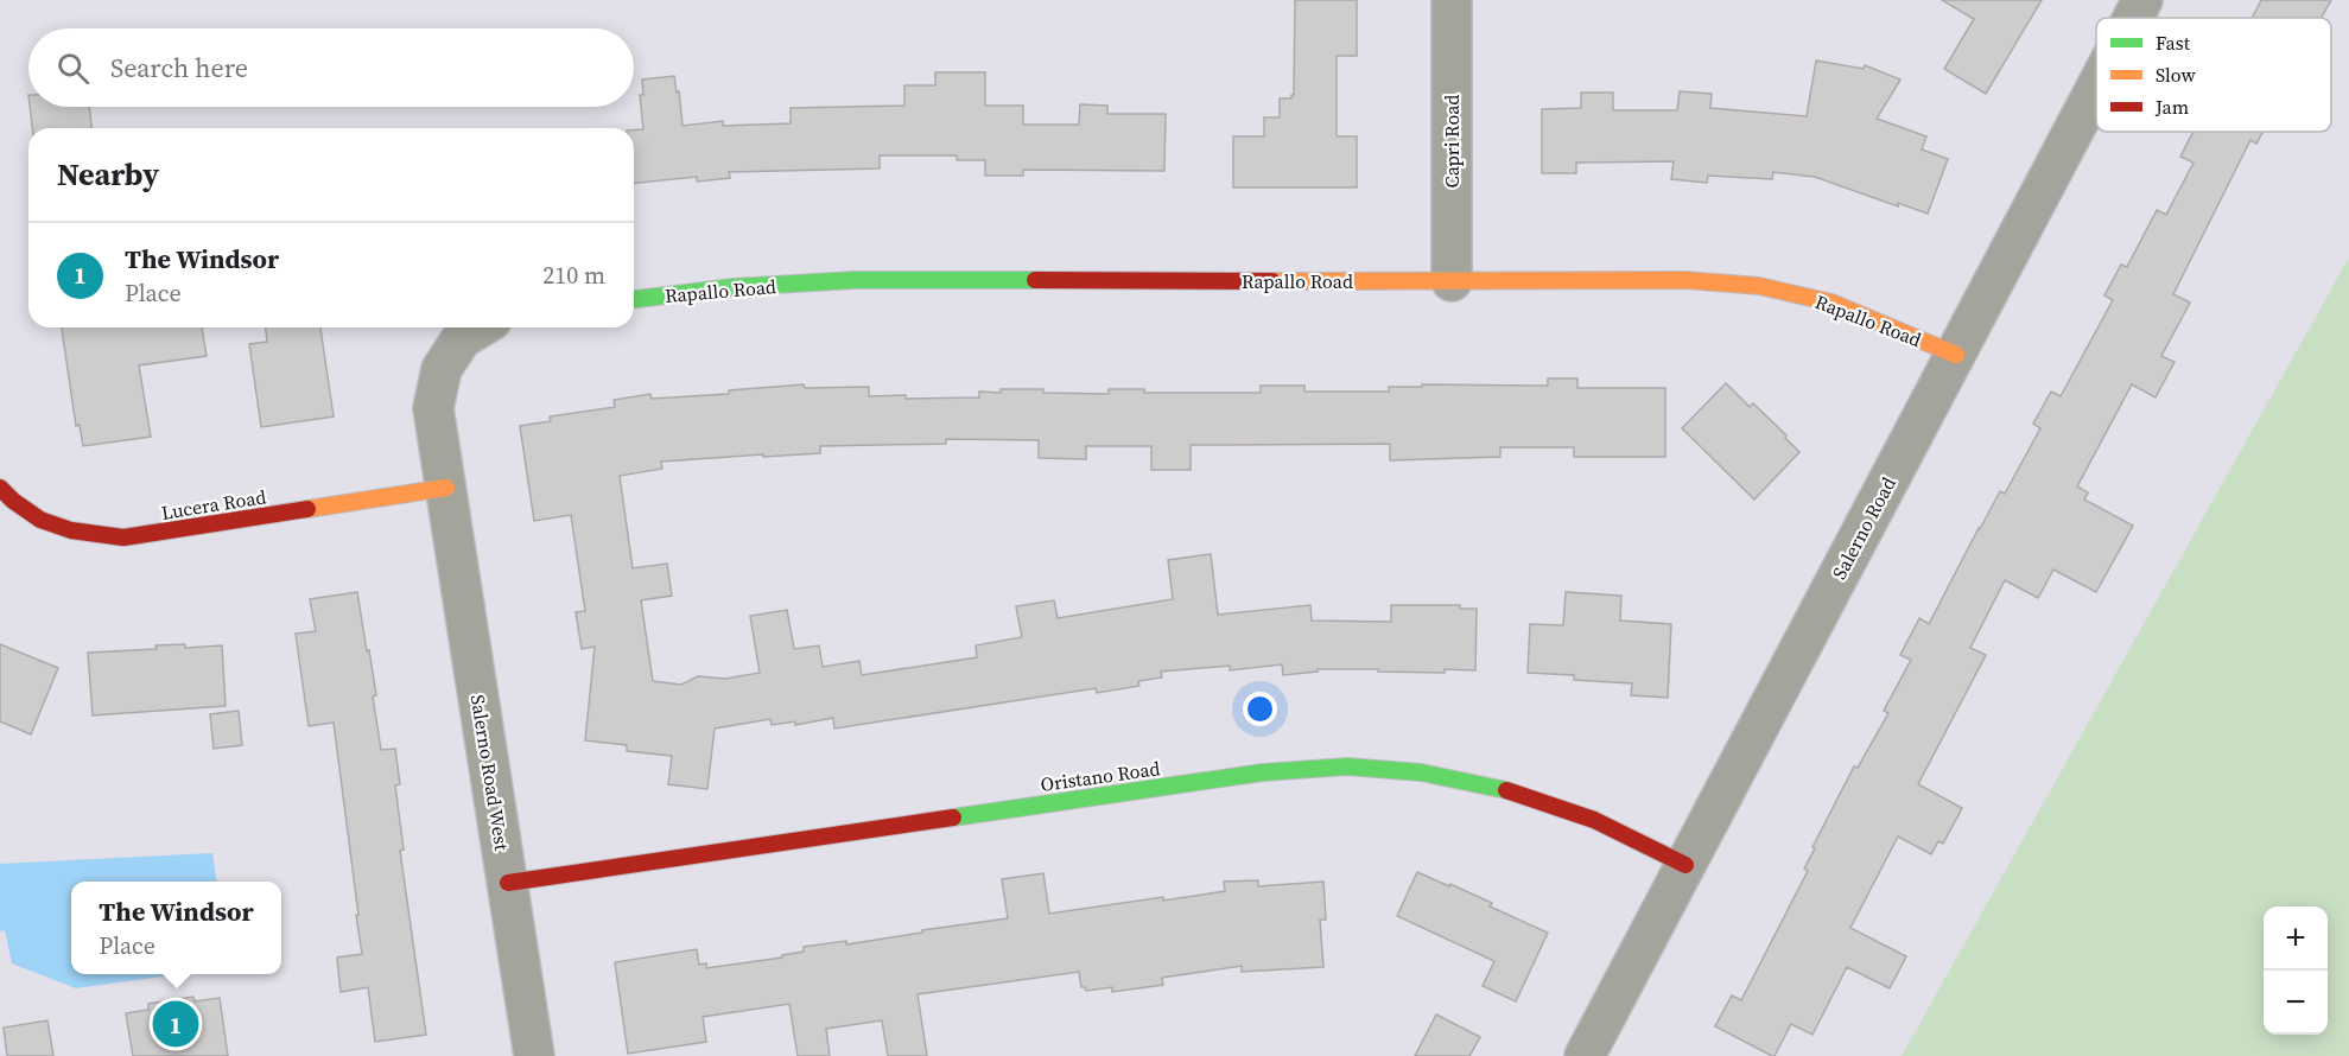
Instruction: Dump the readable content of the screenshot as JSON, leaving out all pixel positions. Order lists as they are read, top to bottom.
{
  "streets": {
    "street": [
      "Capri Road",
      "Rapallo Road",
      "Lucera Road",
      "Salerno Road",
      "Salerno Road West",
      "Oristano Road"
    ]
  },
  "crossings": [
    ["Capri Road", "Rapallo Road"],
    ["Rapallo Road", "Salerno Road"],
    ["Lucera Road", "Salerno Road West"],
    ["Salerno Road", "Oristano Road"],
    ["Salerno Road West", "Oristano Road"]
  ],
  "legend": ["Fast", "Slow", "Jam"],
  "page": {
    "search": "Search here",
    "heading": "Nearby",
    "list": [
      {
        "mark": "1",
        "name": "The Windsor",
        "note": "Place",
        "value": "210 m"
      }
    ],
    "popup": ["The Windsor", "Place"],
    "map_buttons": ["+", "−"],
    "pins": "1"
  }
}
